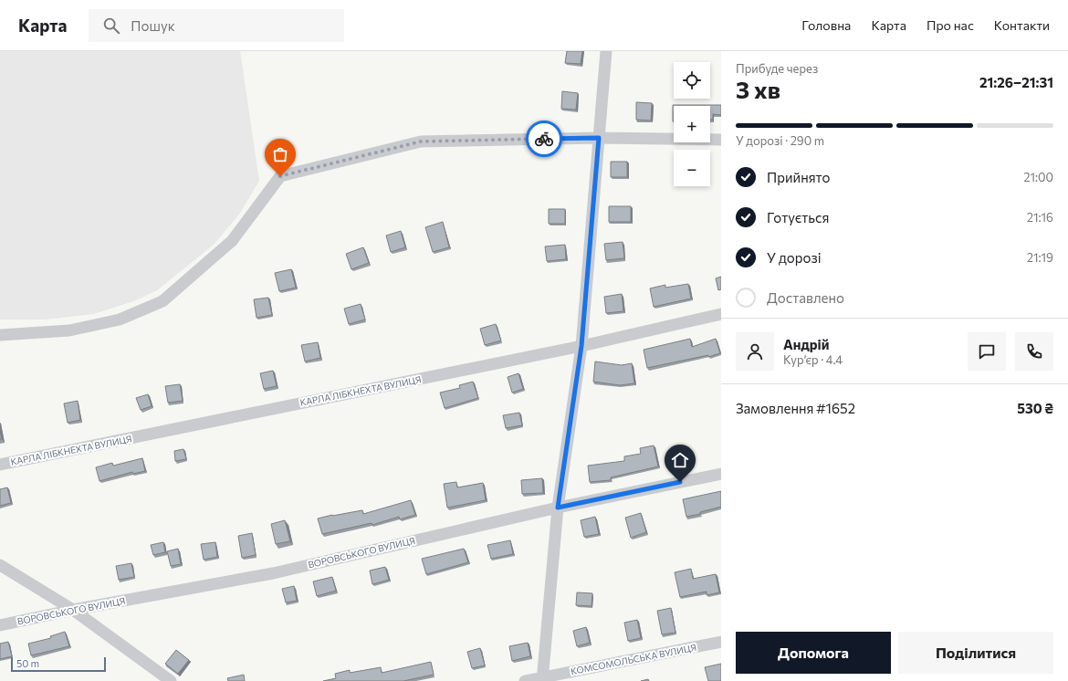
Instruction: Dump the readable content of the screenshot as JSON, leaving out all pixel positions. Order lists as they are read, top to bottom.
{
  "streets": {
    "street": ["КАРЛА ЛІБКНЕХТА ВУЛИЦЯ", "ВОРОВСЬКОГО ВУЛИЦЯ", "КОМСОМОЛЬСЬКА ВУЛИЦЯ"]
  },
  "scale_bar": "50 m",
  "page": {
    "header": "Карта",
    "search": "Пошук",
    "nav": [
      "Головна",
      "Карта",
      "Про нас",
      "Контакти"
    ],
    "heading": ["3 хв", "Прибуде через", "21:26–21:31"],
    "panel": [
      "Андрій",
      "Кур’єр · 4.4",
      "Замовлення #1652",
      "530 ₴"
    ],
    "map_buttons": ["+", "−"],
    "bar": "У дорозі · 290 m",
    "list": [
      ["Прийнято", "21:00"],
      ["Готується", "21:16"],
      ["У дорозі", "21:19"],
      "Доставлено"
    ],
    "buttons": ["Допомога", "Поділитися"],
    "scale": "50 m"
  }
}
